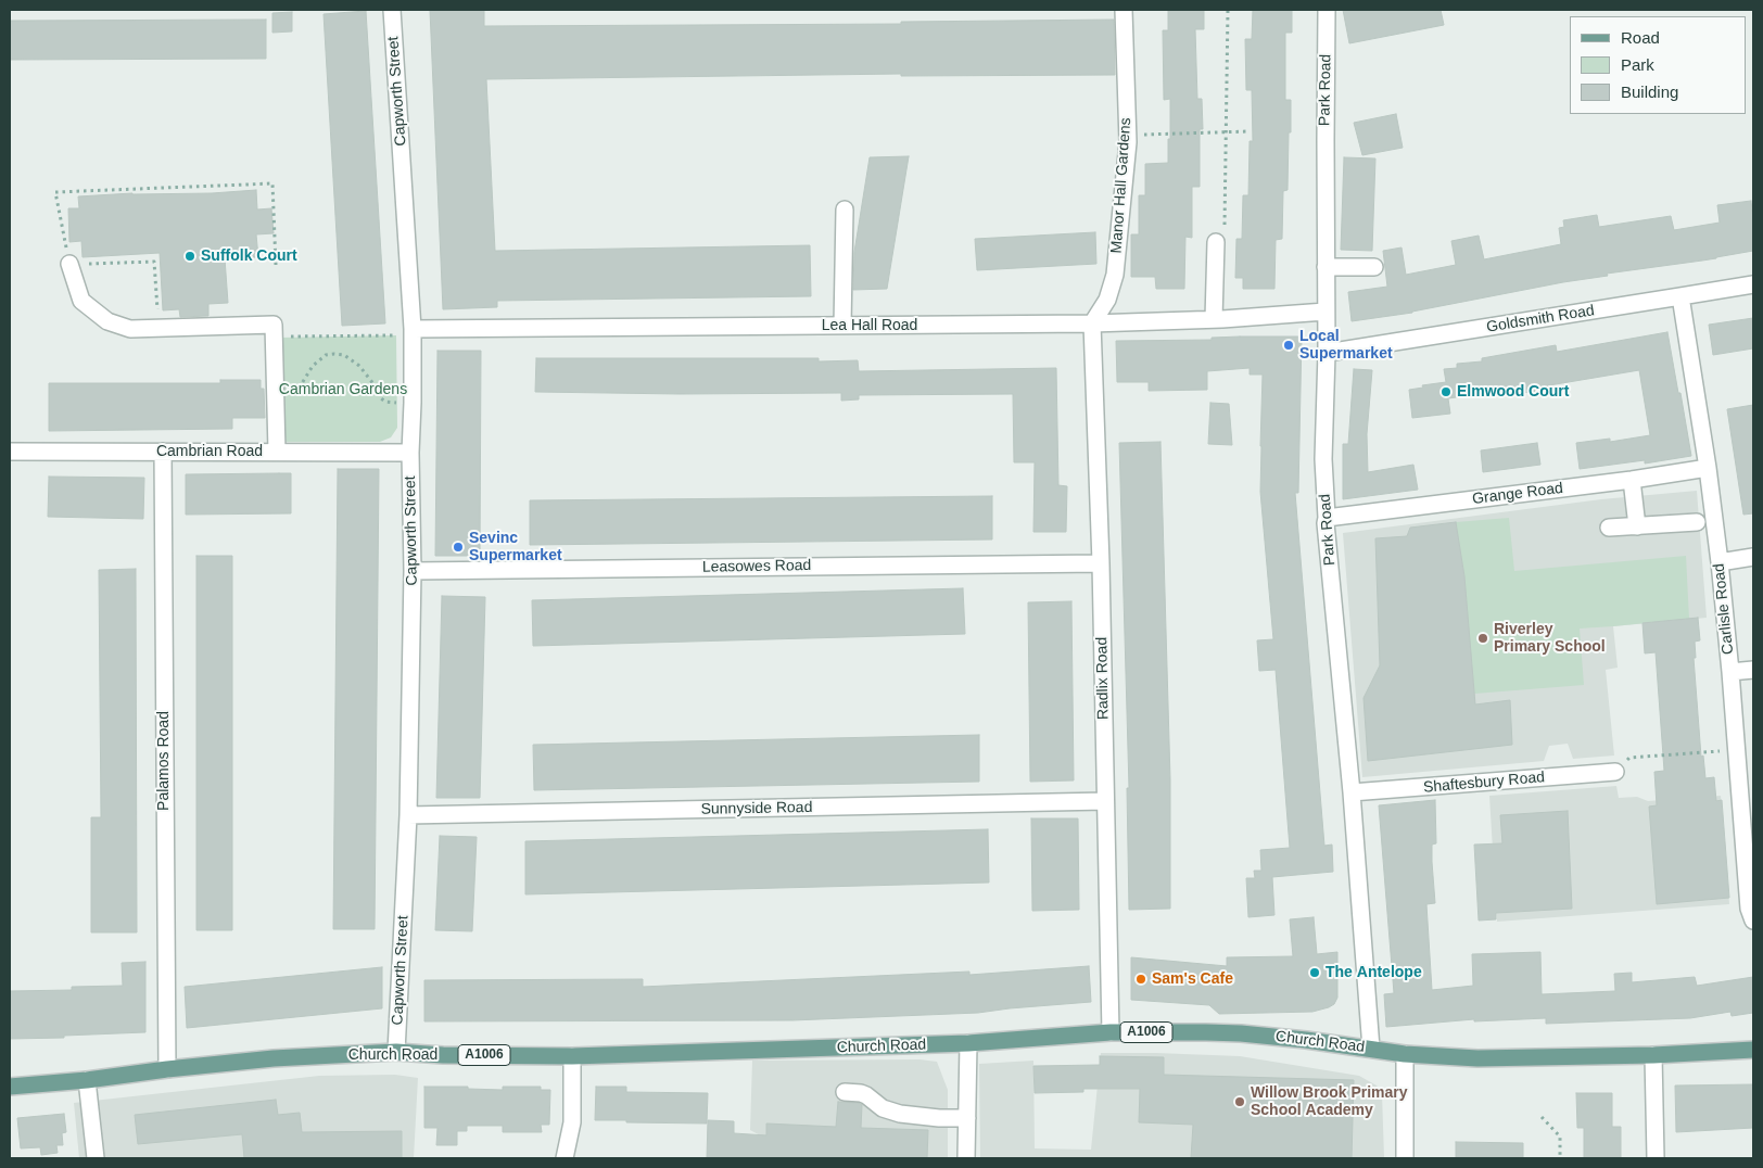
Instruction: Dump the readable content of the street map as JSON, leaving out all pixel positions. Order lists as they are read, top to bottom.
{
  "streets": {
    "main road": ["A1006", "Church Road"],
    "street": [
      "Park Road",
      "Capworth Street",
      "Manor Hall Gardens",
      "Goldsmith Road",
      "Lea Hall Road",
      "Cambrian Road",
      "Grange Road",
      "Leasowes Road",
      "Carlisle Road",
      "Radlix Road",
      "Palamos Road",
      "Shaftesbury Road",
      "Sunnyside Road"
    ]
  },
  "crossings": [
    ["Park Road", "Goldsmith Road"],
    ["Park Road", "Lea Hall Road"],
    ["Park Road", "Grange Road"],
    ["Park Road", "Shaftesbury Road"],
    ["Park Road", "Church Road"],
    ["Capworth Street", "Lea Hall Road"],
    ["Capworth Street", "Cambrian Road"],
    ["Capworth Street", "Leasowes Road"],
    ["Capworth Street", "Sunnyside Road"],
    ["Capworth Street", "Church Road"],
    ["Manor Hall Gardens", "Lea Hall Road"],
    ["Manor Hall Gardens", "Radlix Road"],
    ["Goldsmith Road", "Carlisle Road"],
    ["Lea Hall Road", "Radlix Road"],
    ["Cambrian Road", "Palamos Road"],
    ["Grange Road", "Carlisle Road"],
    ["Leasowes Road", "Radlix Road"],
    ["Radlix Road", "Sunnyside Road"],
    ["Radlix Road", "Church Road"],
    ["Palamos Road", "Church Road"]
  ],
  "parks": ["Cambrian Gardens"],
  "places": [
    "Suffolk Court",
    "Local Supermarket",
    "Elmwood Court",
    "Sevinc Supermarket",
    "Riverley Primary School",
    "The Antelope",
    "Sam's Cafe",
    "Willow Brook Primary School Academy"
  ],
  "legend": ["Road", "Park", "Building"]
}
